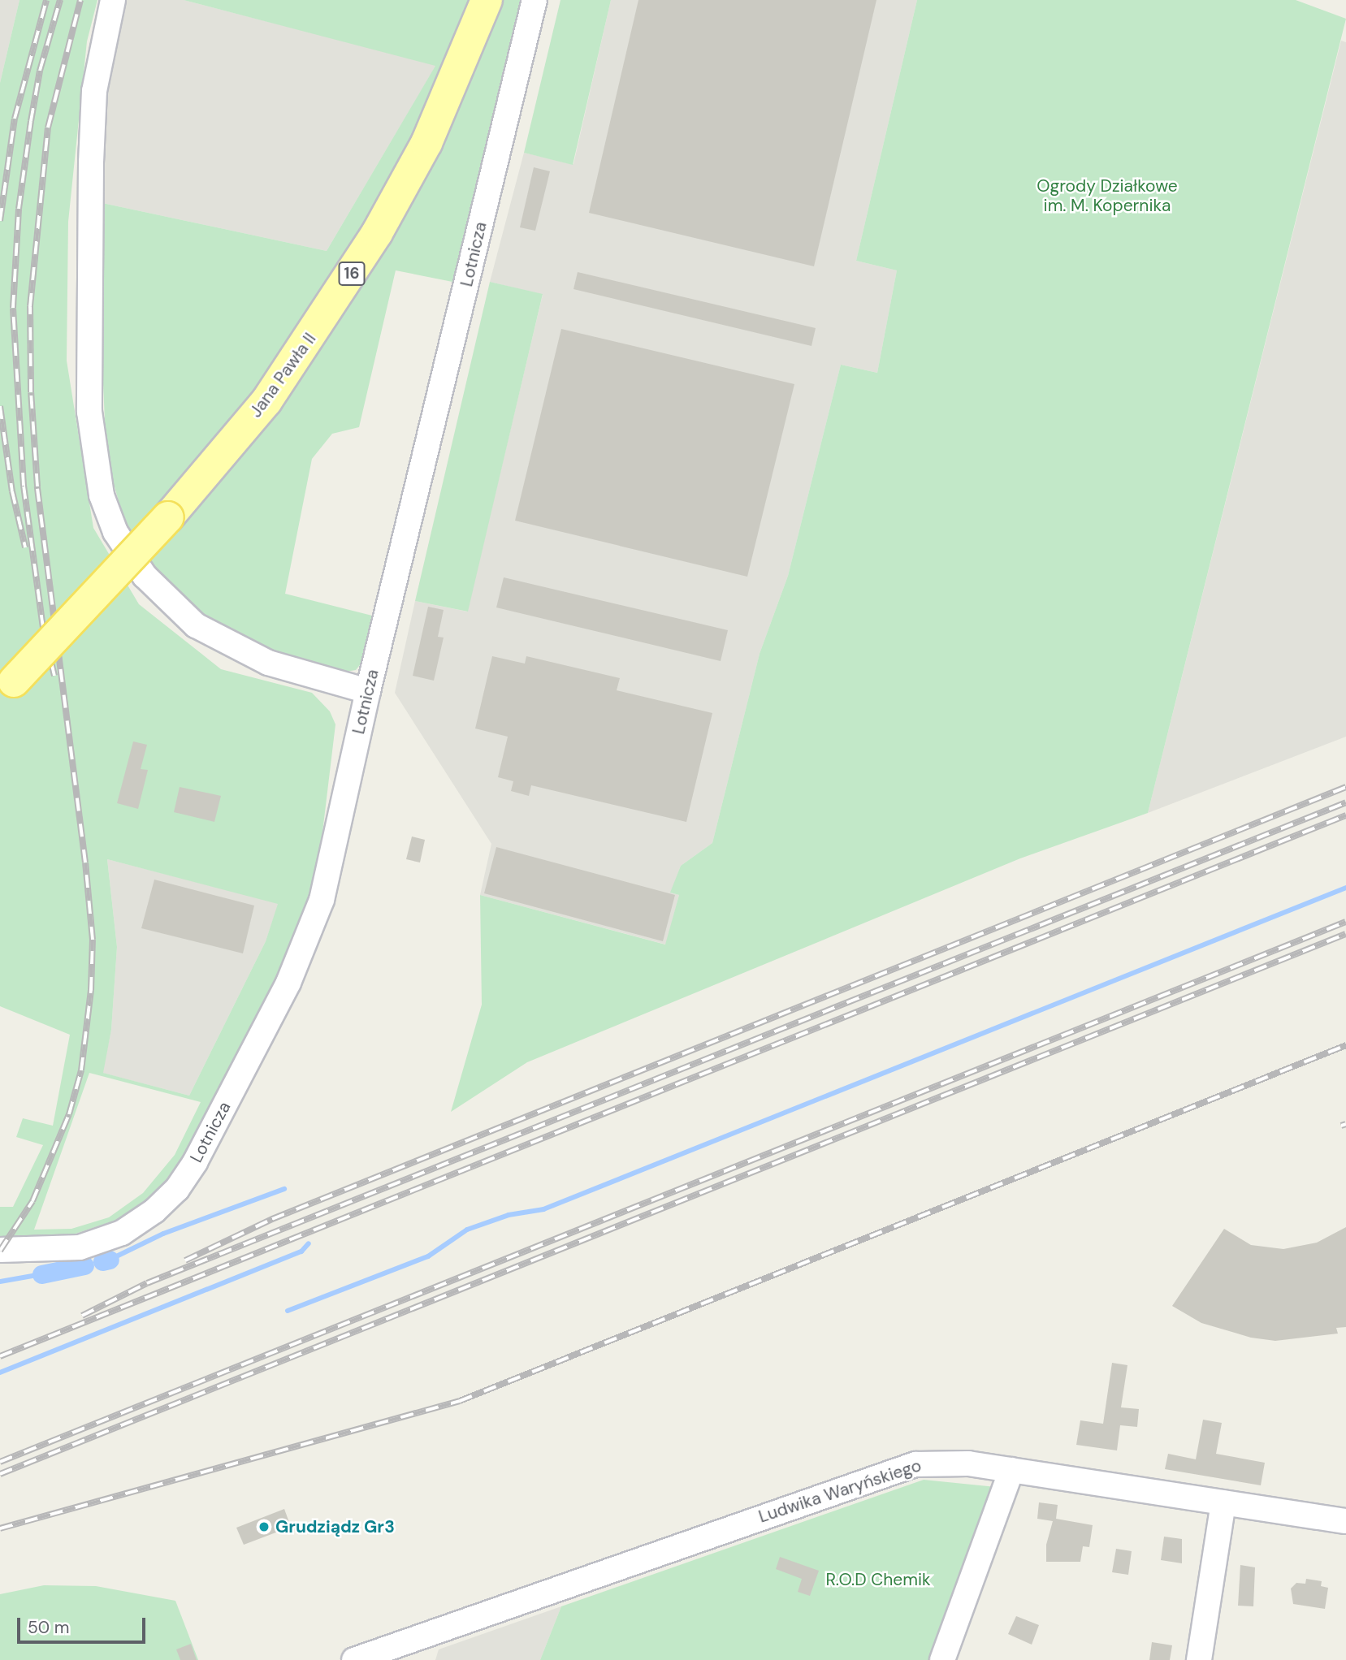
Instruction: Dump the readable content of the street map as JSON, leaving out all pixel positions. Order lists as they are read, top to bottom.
{
  "streets": {
    "main road": ["16", "Jana Pawła II"],
    "street": ["Lotnicza", "Ludwika Waryńskiego"]
  },
  "parks": ["Ogrody Działkowe im. M. Kopernika", "R.O.D Chemik"],
  "places": ["Grudziądz Gr3"],
  "scale_bar": "50 m"
}
